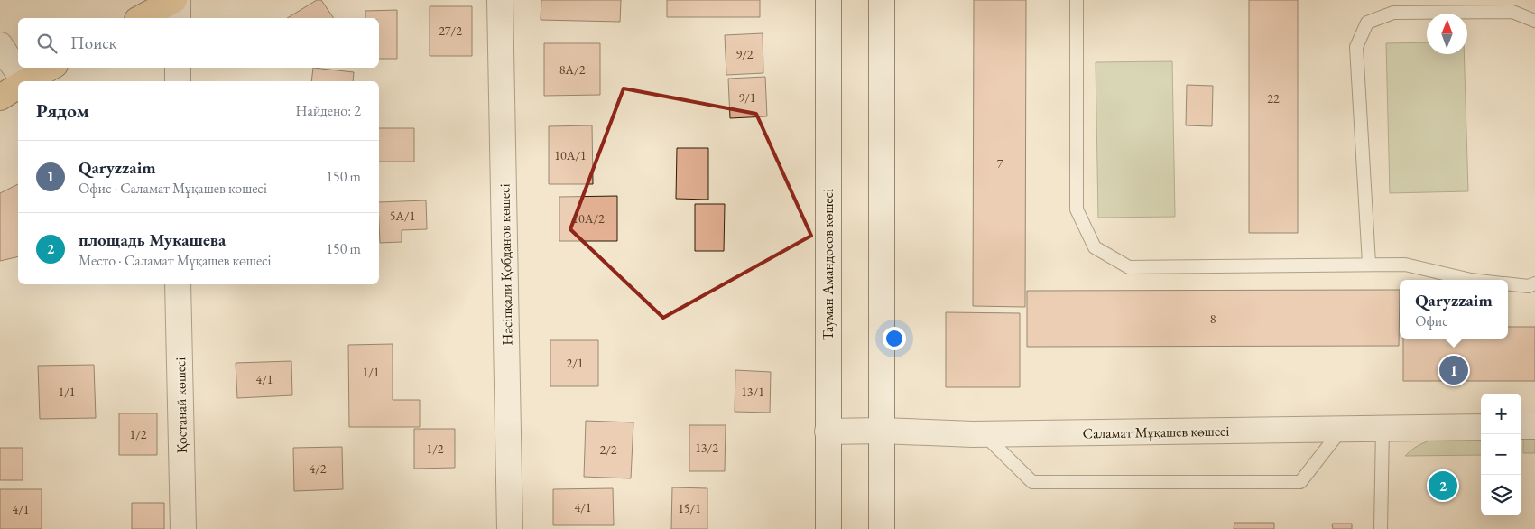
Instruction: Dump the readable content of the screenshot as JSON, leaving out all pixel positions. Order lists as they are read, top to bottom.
{
  "streets": {
    "street": [
      "Нәсіпқали Қобданов көшесі",
      "Тауман Амандосов көшесі",
      "Қостанай көшесі",
      "Саламат Мұқашев көшесі"
    ]
  },
  "crossings": [
    ["Тауман Амандосов көшесі", "Саламат Мұқашев көшесі"]
  ],
  "house_numbers": [
    "27/2",
    "9/2",
    "8А/2",
    "9/1",
    "22",
    "10А/1",
    "7",
    "5А/1",
    "10А/2",
    "8",
    "2/1",
    "1/1",
    "4/1",
    "1/1",
    "13/1",
    "1/2",
    "13/2",
    "1/2",
    "2/2",
    "4/2",
    "4/1",
    "15/1",
    "4/1"
  ],
  "north": "top",
  "page": {
    "search": "Поиск",
    "heading": ["Рядом", "Найдено: 2"],
    "list": [
      {
        "mark": "1",
        "name": "Qaryzzaim",
        "note": "Офис · Саламат Мұқашев көшесі",
        "value": "150 m"
      },
      {
        "mark": "2",
        "name": "площадь Мукашева",
        "note": "Место · Саламат Мұқашев көшесі",
        "value": "150 m"
      }
    ],
    "popup": ["Qaryzzaim", "Офис"],
    "pins": ["1", "2"],
    "map_buttons": ["+", "−"]
  }
}
